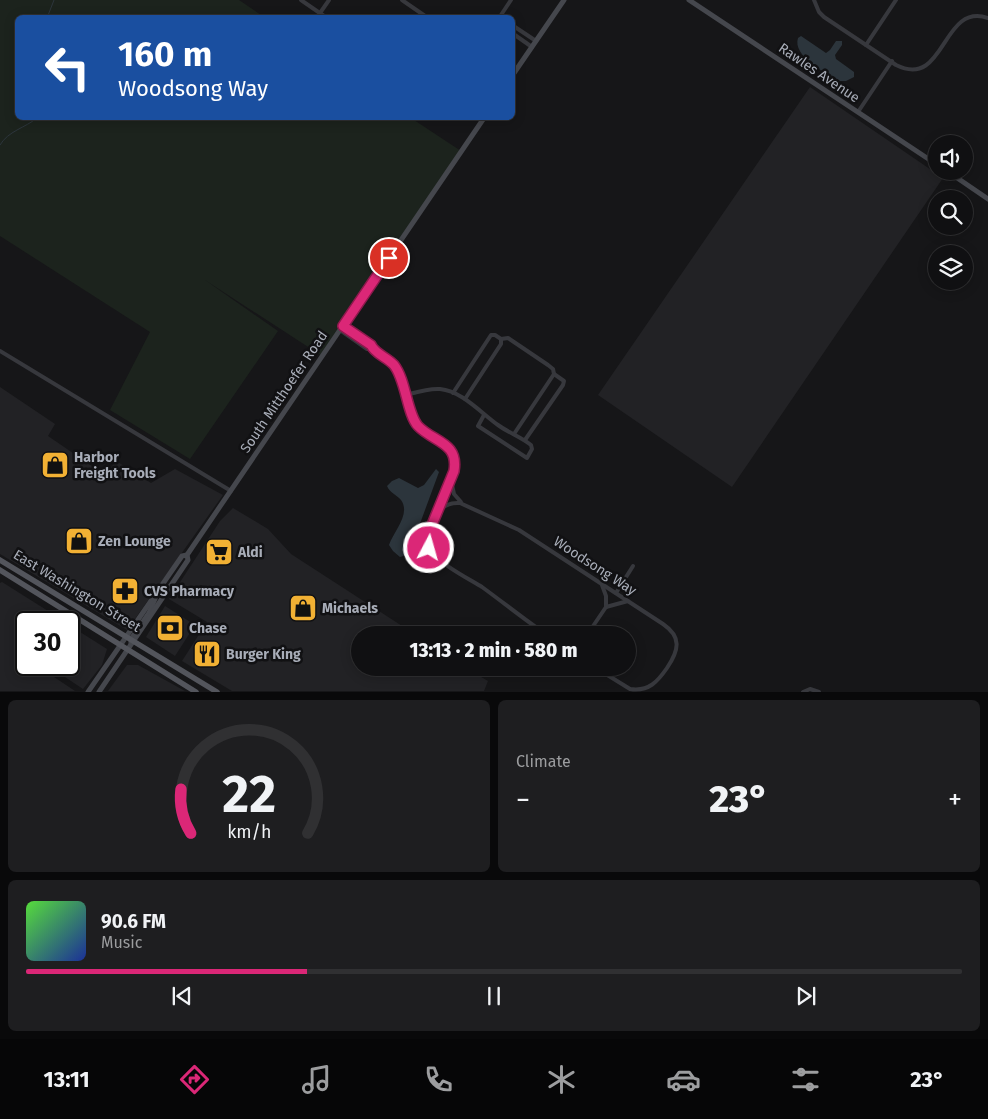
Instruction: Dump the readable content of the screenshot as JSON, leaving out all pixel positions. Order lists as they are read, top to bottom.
{
  "streets": {
    "main road": ["Rawles Avenue", "South Mitthoefer Road", "East Washington Street"],
    "street": ["Woodsong Way"]
  },
  "crossings": [
    ["South Mitthoefer Road", "East Washington Street"]
  ],
  "places": {
    "shop": ["Harbor Freight Tools", "Zen Lounge", "Michaels"],
    "supermarket": ["Aldi"],
    "pharmacy": ["CVS Pharmacy"],
    "bank": ["Chase"],
    "restaurant": ["Burger King"]
  },
  "page": {
    "turn": ["160 m", "Woodsong Way"],
    "limit": "30",
    "trip": "13:13 · 2 min · 580 m",
    "tile": "Climate",
    "heat": ["−", "23°", "+"],
    "song": ["90.6 FM", "Music"],
    "tabs": ["13:11", "23°"],
    "gauge": ["22", "km/h"]
  }
}
